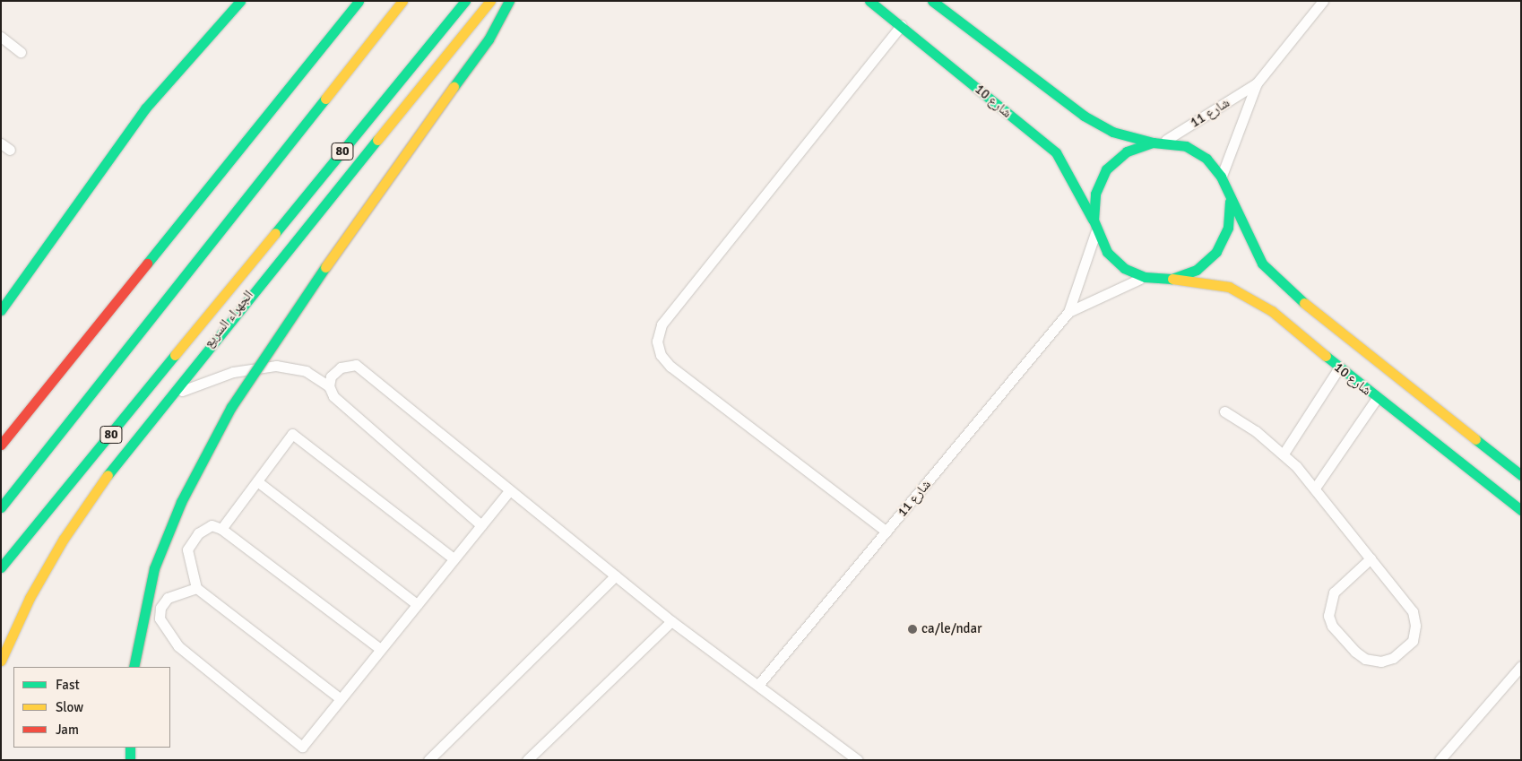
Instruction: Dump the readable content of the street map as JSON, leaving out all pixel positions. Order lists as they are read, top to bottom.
{
  "streets": {
    "main road": ["شارع 10", "80", "الجهراء السريع"],
    "lane": ["شارع 11"]
  },
  "crossings": [
    ["شارع 10", "شارع 11"]
  ],
  "places": ["ca/le/ndar"],
  "legend": ["Fast", "Slow", "Jam"]
}
